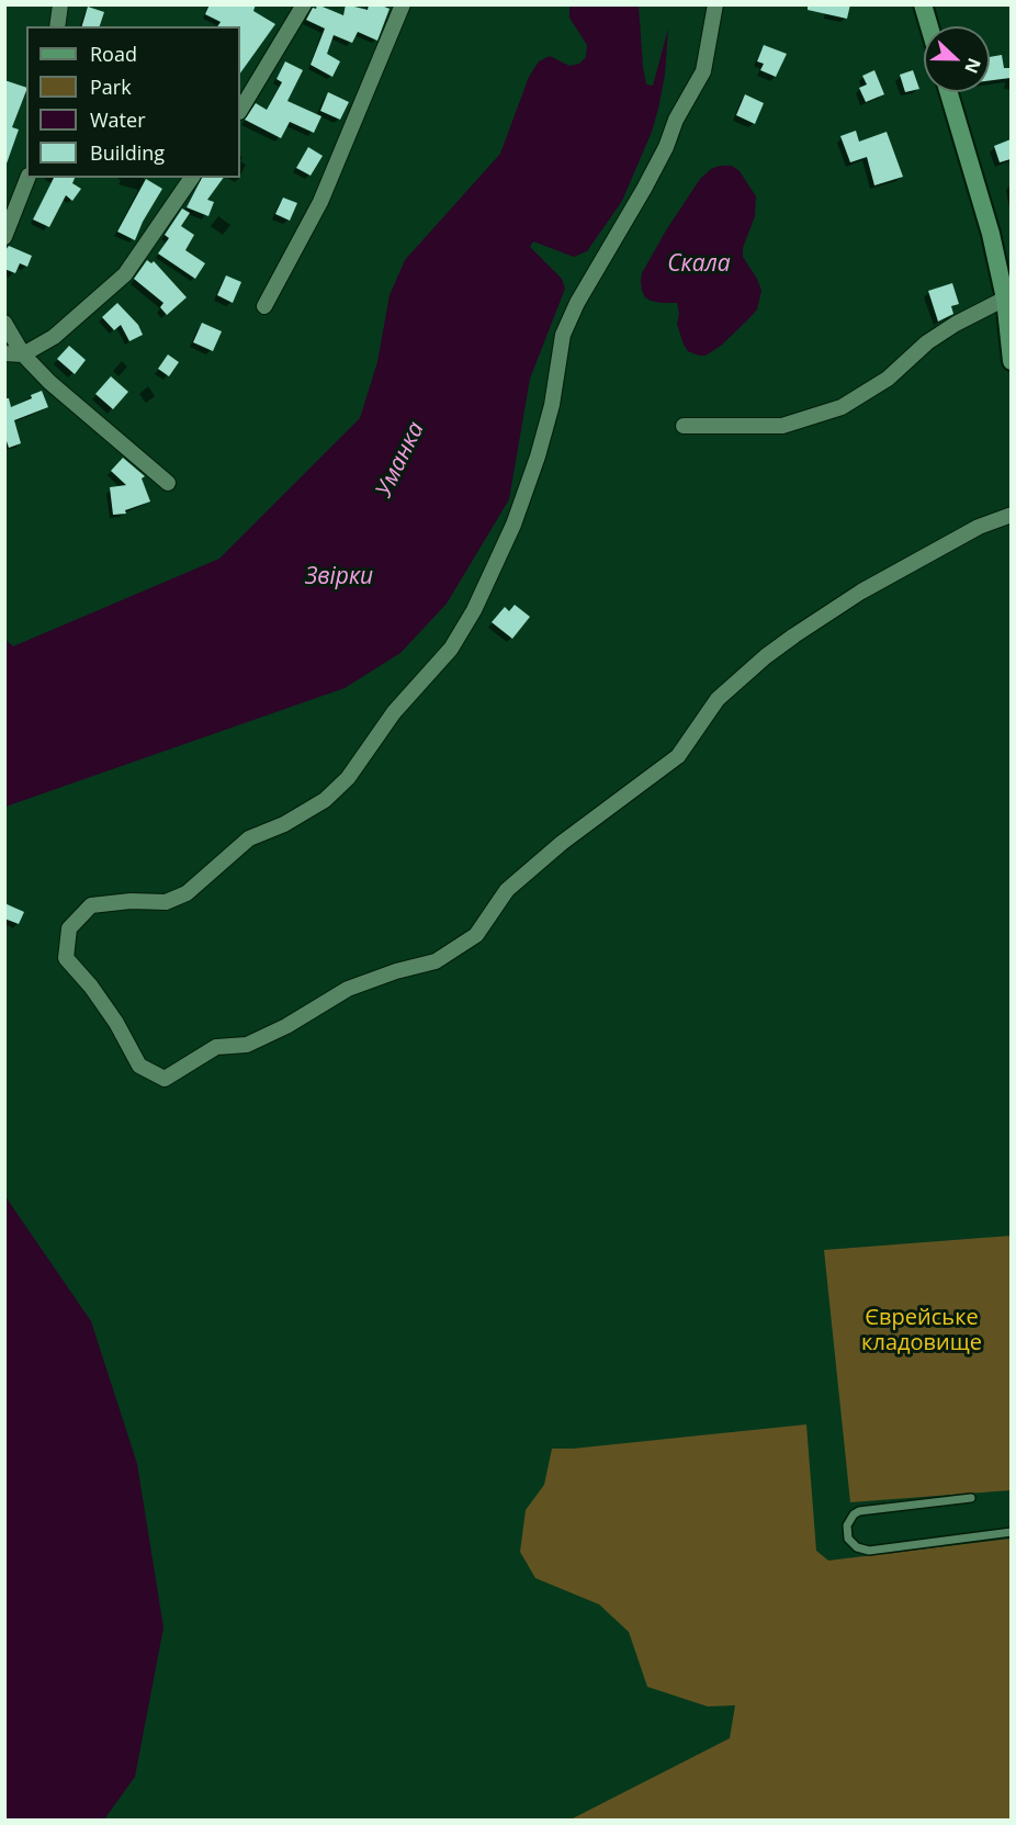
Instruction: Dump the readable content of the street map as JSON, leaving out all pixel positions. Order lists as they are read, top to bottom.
{
  "water": ["Скала", "Уманка", "Звірки"],
  "parks": ["Єврейське кладовище"],
  "legend": [
    "Road",
    "Park",
    "Water",
    "Building"
  ],
  "north": "right"
}
